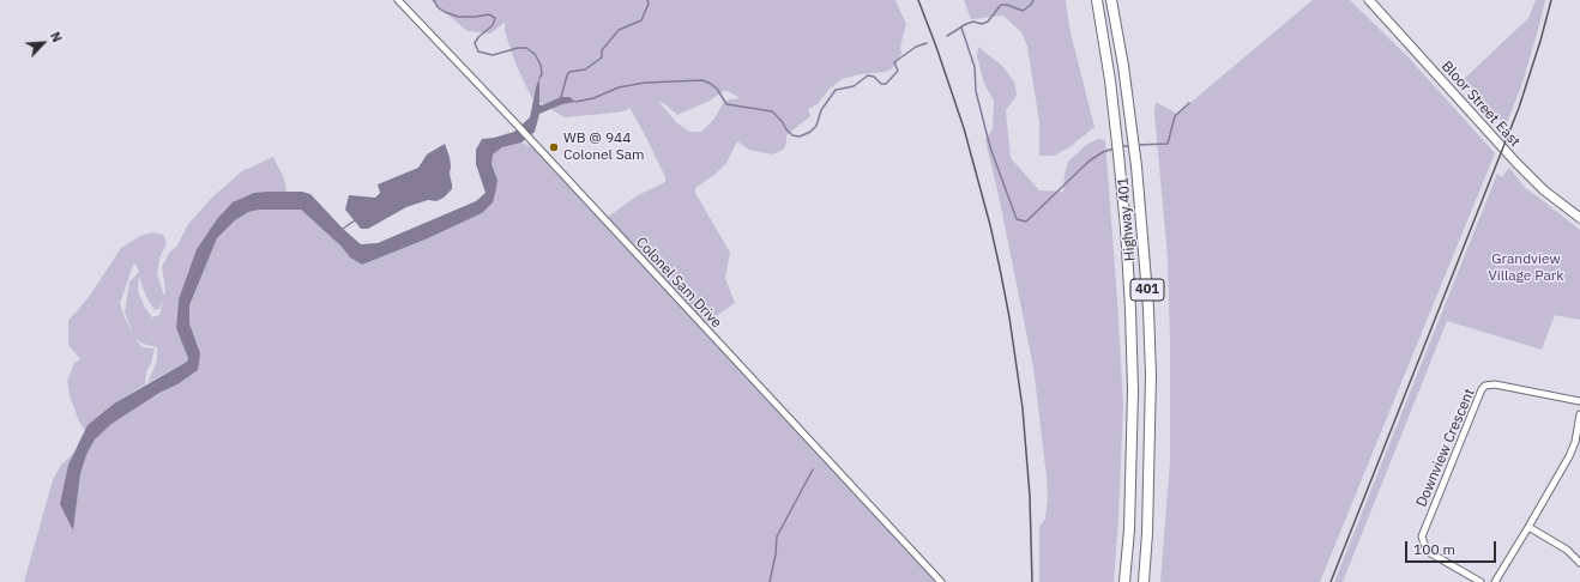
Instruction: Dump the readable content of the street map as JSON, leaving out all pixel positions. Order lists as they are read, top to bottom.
{
  "streets": {
    "highway": ["Highway 401", "401"],
    "main road": ["Bloor Street East"],
    "street": ["Colonel Sam Drive", "Downview Crescent"]
  },
  "parks": ["Grandview Village Park"],
  "places": ["WB @ 944 Colonel Sam"],
  "scale_bar": "100 m",
  "north": "top right"
}
